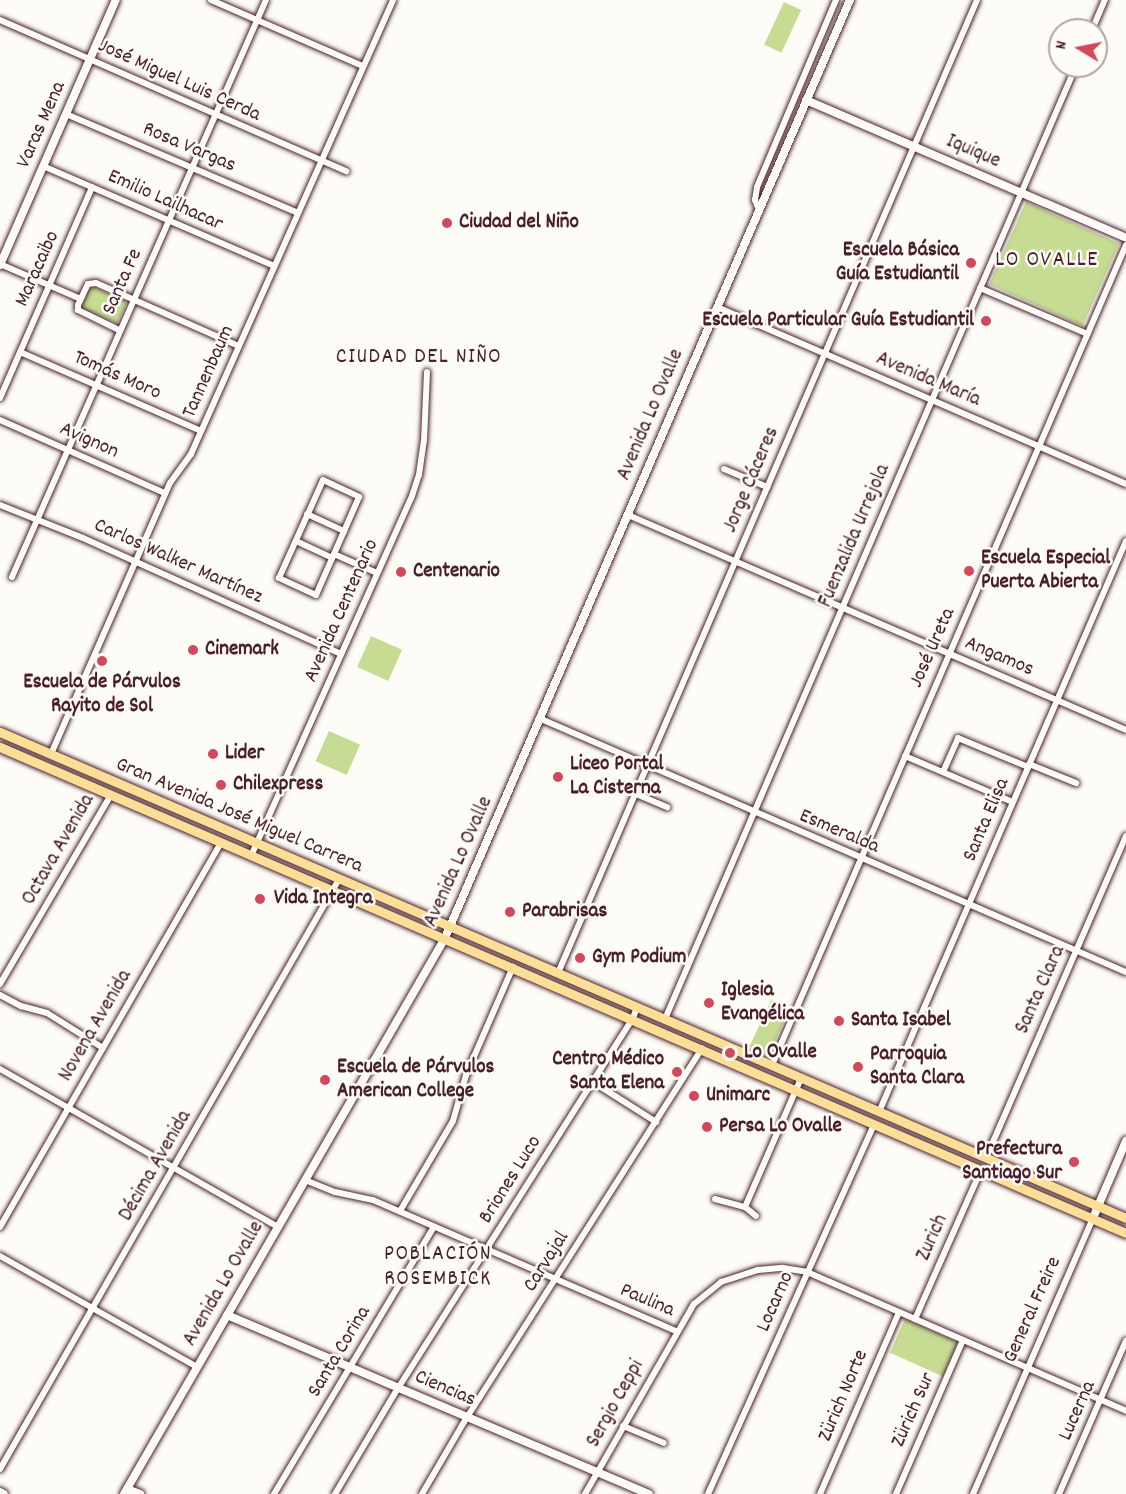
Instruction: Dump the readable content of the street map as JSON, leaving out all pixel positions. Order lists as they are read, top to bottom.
{
  "streets": {
    "main road": [
      "Varas Mena",
      "Iquique",
      "Avenida Lo Ovalle",
      "Gran Avenida José Miguel Carrera",
      "General Freire",
      "Ciencias"
    ],
    "street": [
      "José Miguel Luis Cerda",
      "Rosa Vargas",
      "Emilio Lailhacar",
      "Maracaibo",
      "Santa Fe",
      "Tannenbaum",
      "Tomás Moro",
      "Avenida María",
      "Avignon",
      "Jorge Cáceres",
      "Fuenzalida Urrejola",
      "Carlos Walker Martínez",
      "Avenida Centenario",
      "José Ureta",
      "Angamos",
      "Santa Elisa",
      "Esmeralda",
      "Octava Avenida",
      "Santa Clara",
      "Novena Avenida",
      "Décima Avenida",
      "Briones Luco",
      "Zurich",
      "Carvajal",
      "Paulina",
      "Locarno",
      "Santa Corina",
      "Zürich Norte",
      "Sergio Ceppi",
      "Zürich Sur",
      "Lucerna"
    ]
  },
  "crossings": [
    ["José Miguel Luis Cerda", "Varas Mena"],
    ["José Miguel Luis Cerda", "Santa Fe"],
    ["José Miguel Luis Cerda", "Tannenbaum"],
    ["Varas Mena", "Rosa Vargas"],
    ["Varas Mena", "Emilio Lailhacar"],
    ["Rosa Vargas", "Santa Fe"],
    ["Rosa Vargas", "Tannenbaum"],
    ["Iquique", "Avenida Lo Ovalle"],
    ["Iquique", "Jorge Cáceres"],
    ["Iquique", "Fuenzalida Urrejola"],
    ["Emilio Lailhacar", "Maracaibo"],
    ["Emilio Lailhacar", "Santa Fe"],
    ["Emilio Lailhacar", "Tannenbaum"],
    ["Maracaibo", "Tomás Moro"],
    ["Santa Fe", "Tomás Moro"],
    ["Santa Fe", "Avignon"],
    ["Santa Fe", "Carlos Walker Martínez"],
    ["Tannenbaum", "Tomás Moro"],
    ["Tannenbaum", "Avignon"],
    ["Tannenbaum", "Carlos Walker Martínez"],
    ["Tannenbaum", "Gran Avenida José Miguel Carrera"],
    ["Avenida María", "Avenida Lo Ovalle"],
    ["Avenida María", "Jorge Cáceres"],
    ["Avenida María", "Fuenzalida Urrejola"],
    ["Avenida María", "José Ureta"],
    ["Avenida Lo Ovalle", "Angamos"],
    ["Avenida Lo Ovalle", "Gran Avenida José Miguel Carrera"],
    ["Avenida Lo Ovalle", "Esmeralda"],
    ["Avenida Lo Ovalle", "Paulina"],
    ["Avenida Lo Ovalle", "Ciencias"],
    ["Jorge Cáceres", "Angamos"],
    ["Jorge Cáceres", "Gran Avenida José Miguel Carrera"],
    ["Jorge Cáceres", "Esmeralda"],
    ["Fuenzalida Urrejola", "Angamos"],
    ["Fuenzalida Urrejola", "Gran Avenida José Miguel Carrera"],
    ["Fuenzalida Urrejola", "Esmeralda"],
    ["Carlos Walker Martínez", "Avenida Centenario"],
    ["Avenida Centenario", "Gran Avenida José Miguel Carrera"],
    ["José Ureta", "Angamos"],
    ["José Ureta", "Gran Avenida José Miguel Carrera"],
    ["José Ureta", "Esmeralda"],
    ["Angamos", "Santa Elisa"],
    ["Gran Avenida José Miguel Carrera", "Santa Elisa"],
    ["Gran Avenida José Miguel Carrera", "Octava Avenida"],
    ["Gran Avenida José Miguel Carrera", "Santa Clara"],
    ["Gran Avenida José Miguel Carrera", "Novena Avenida"],
    ["Gran Avenida José Miguel Carrera", "Décima Avenida"],
    ["Gran Avenida José Miguel Carrera", "Briones Luco"],
    ["Gran Avenida José Miguel Carrera", "Zurich"],
    ["Gran Avenida José Miguel Carrera", "Carvajal"],
    ["Gran Avenida José Miguel Carrera", "Locarno"],
    ["Gran Avenida José Miguel Carrera", "General Freire"],
    ["Santa Elisa", "Esmeralda"],
    ["Esmeralda", "Santa Clara"],
    ["Briones Luco", "Paulina"],
    ["Briones Luco", "Ciencias"],
    ["Zurich", "Paulina"],
    ["Carvajal", "Paulina"],
    ["Carvajal", "Ciencias"],
    ["Paulina", "Locarno"],
    ["Paulina", "General Freire"],
    ["Paulina", "Santa Corina"],
    ["Paulina", "Zürich Norte"],
    ["Paulina", "Sergio Ceppi"],
    ["Paulina", "Zürich Sur"],
    ["Paulina", "Lucerna"],
    ["Santa Corina", "Ciencias"],
    ["Ciencias", "Sergio Ceppi"]
  ],
  "districts": ["LO OVALLE", "CIUDAD DEL NIÑO", "POBLACIÓN ROSEMBICK"],
  "places": [
    "Ciudad del Niño",
    "Escuela Básica Guía Estudiantil",
    "Escuela Particular Guía Estudiantil",
    "Escuela Especial Puerta Abierta",
    "Centenario",
    "Cinemark",
    "Escuela de Párvulos Rayito de Sol",
    "Lider",
    "Liceo Portal La Cisterna",
    "Chilexpress",
    "Vida Integra",
    "Parabrisas",
    "Gym Podium",
    "Iglesia Evangélica",
    "Santa Isabel",
    "Lo Ovalle",
    "Parroquia Santa Clara",
    "Centro Médico Santa Elena",
    "Escuela de Párvulos American College",
    "Unimarc",
    "Persa Lo Ovalle",
    "Prefectura Santiago Sur"
  ],
  "north": "left"
}
